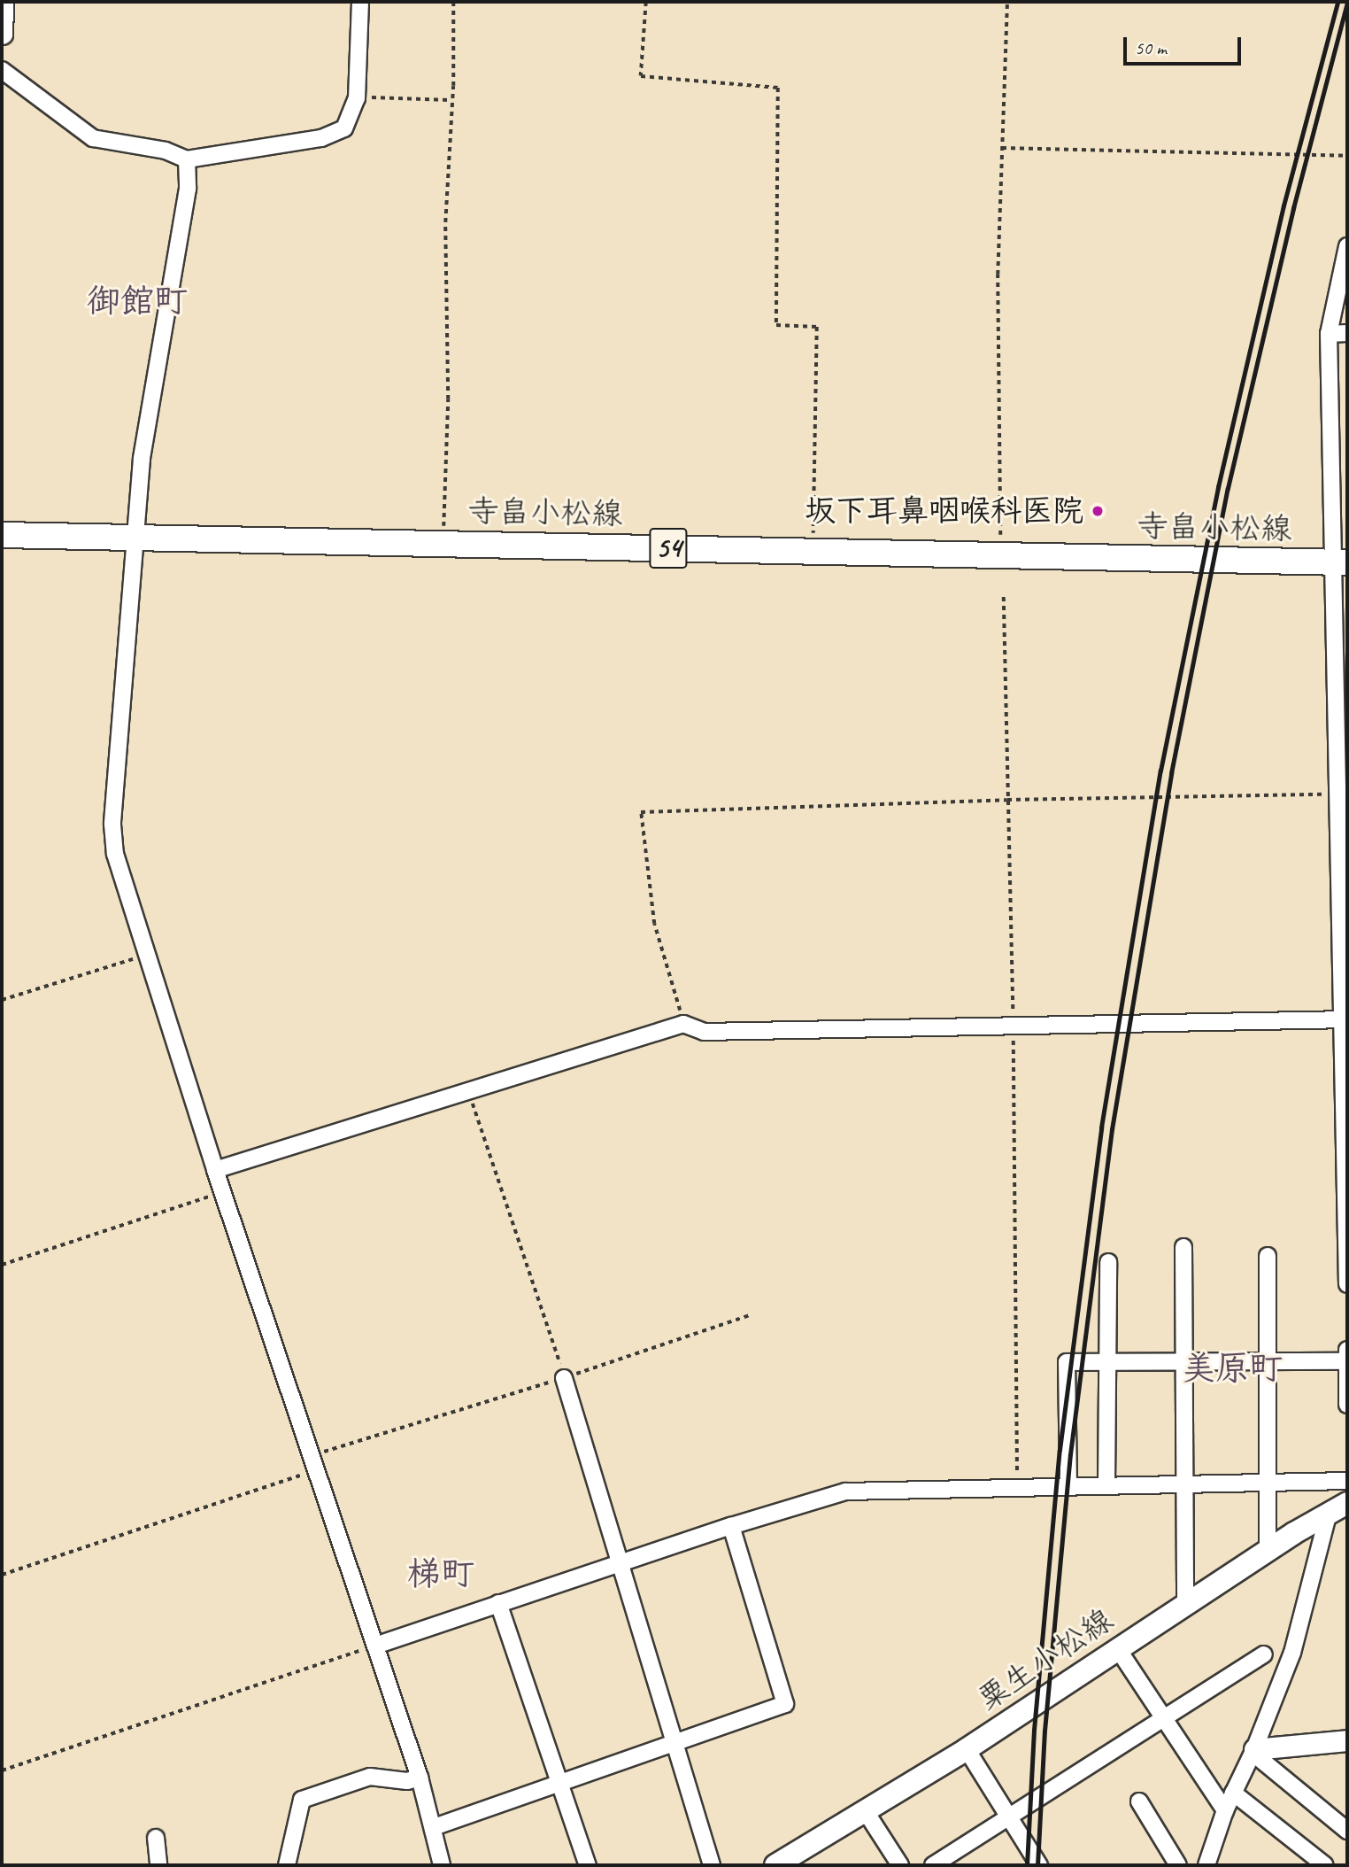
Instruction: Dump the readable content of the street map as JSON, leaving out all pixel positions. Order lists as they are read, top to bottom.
{
  "streets": {
    "main road": ["寺畠小松線", "54", "粟生小松線"]
  },
  "districts": ["御館町", "美原町", "梯町"],
  "places": ["坂下耳鼻咽喉科医院"],
  "scale_bar": "50 m"
}
